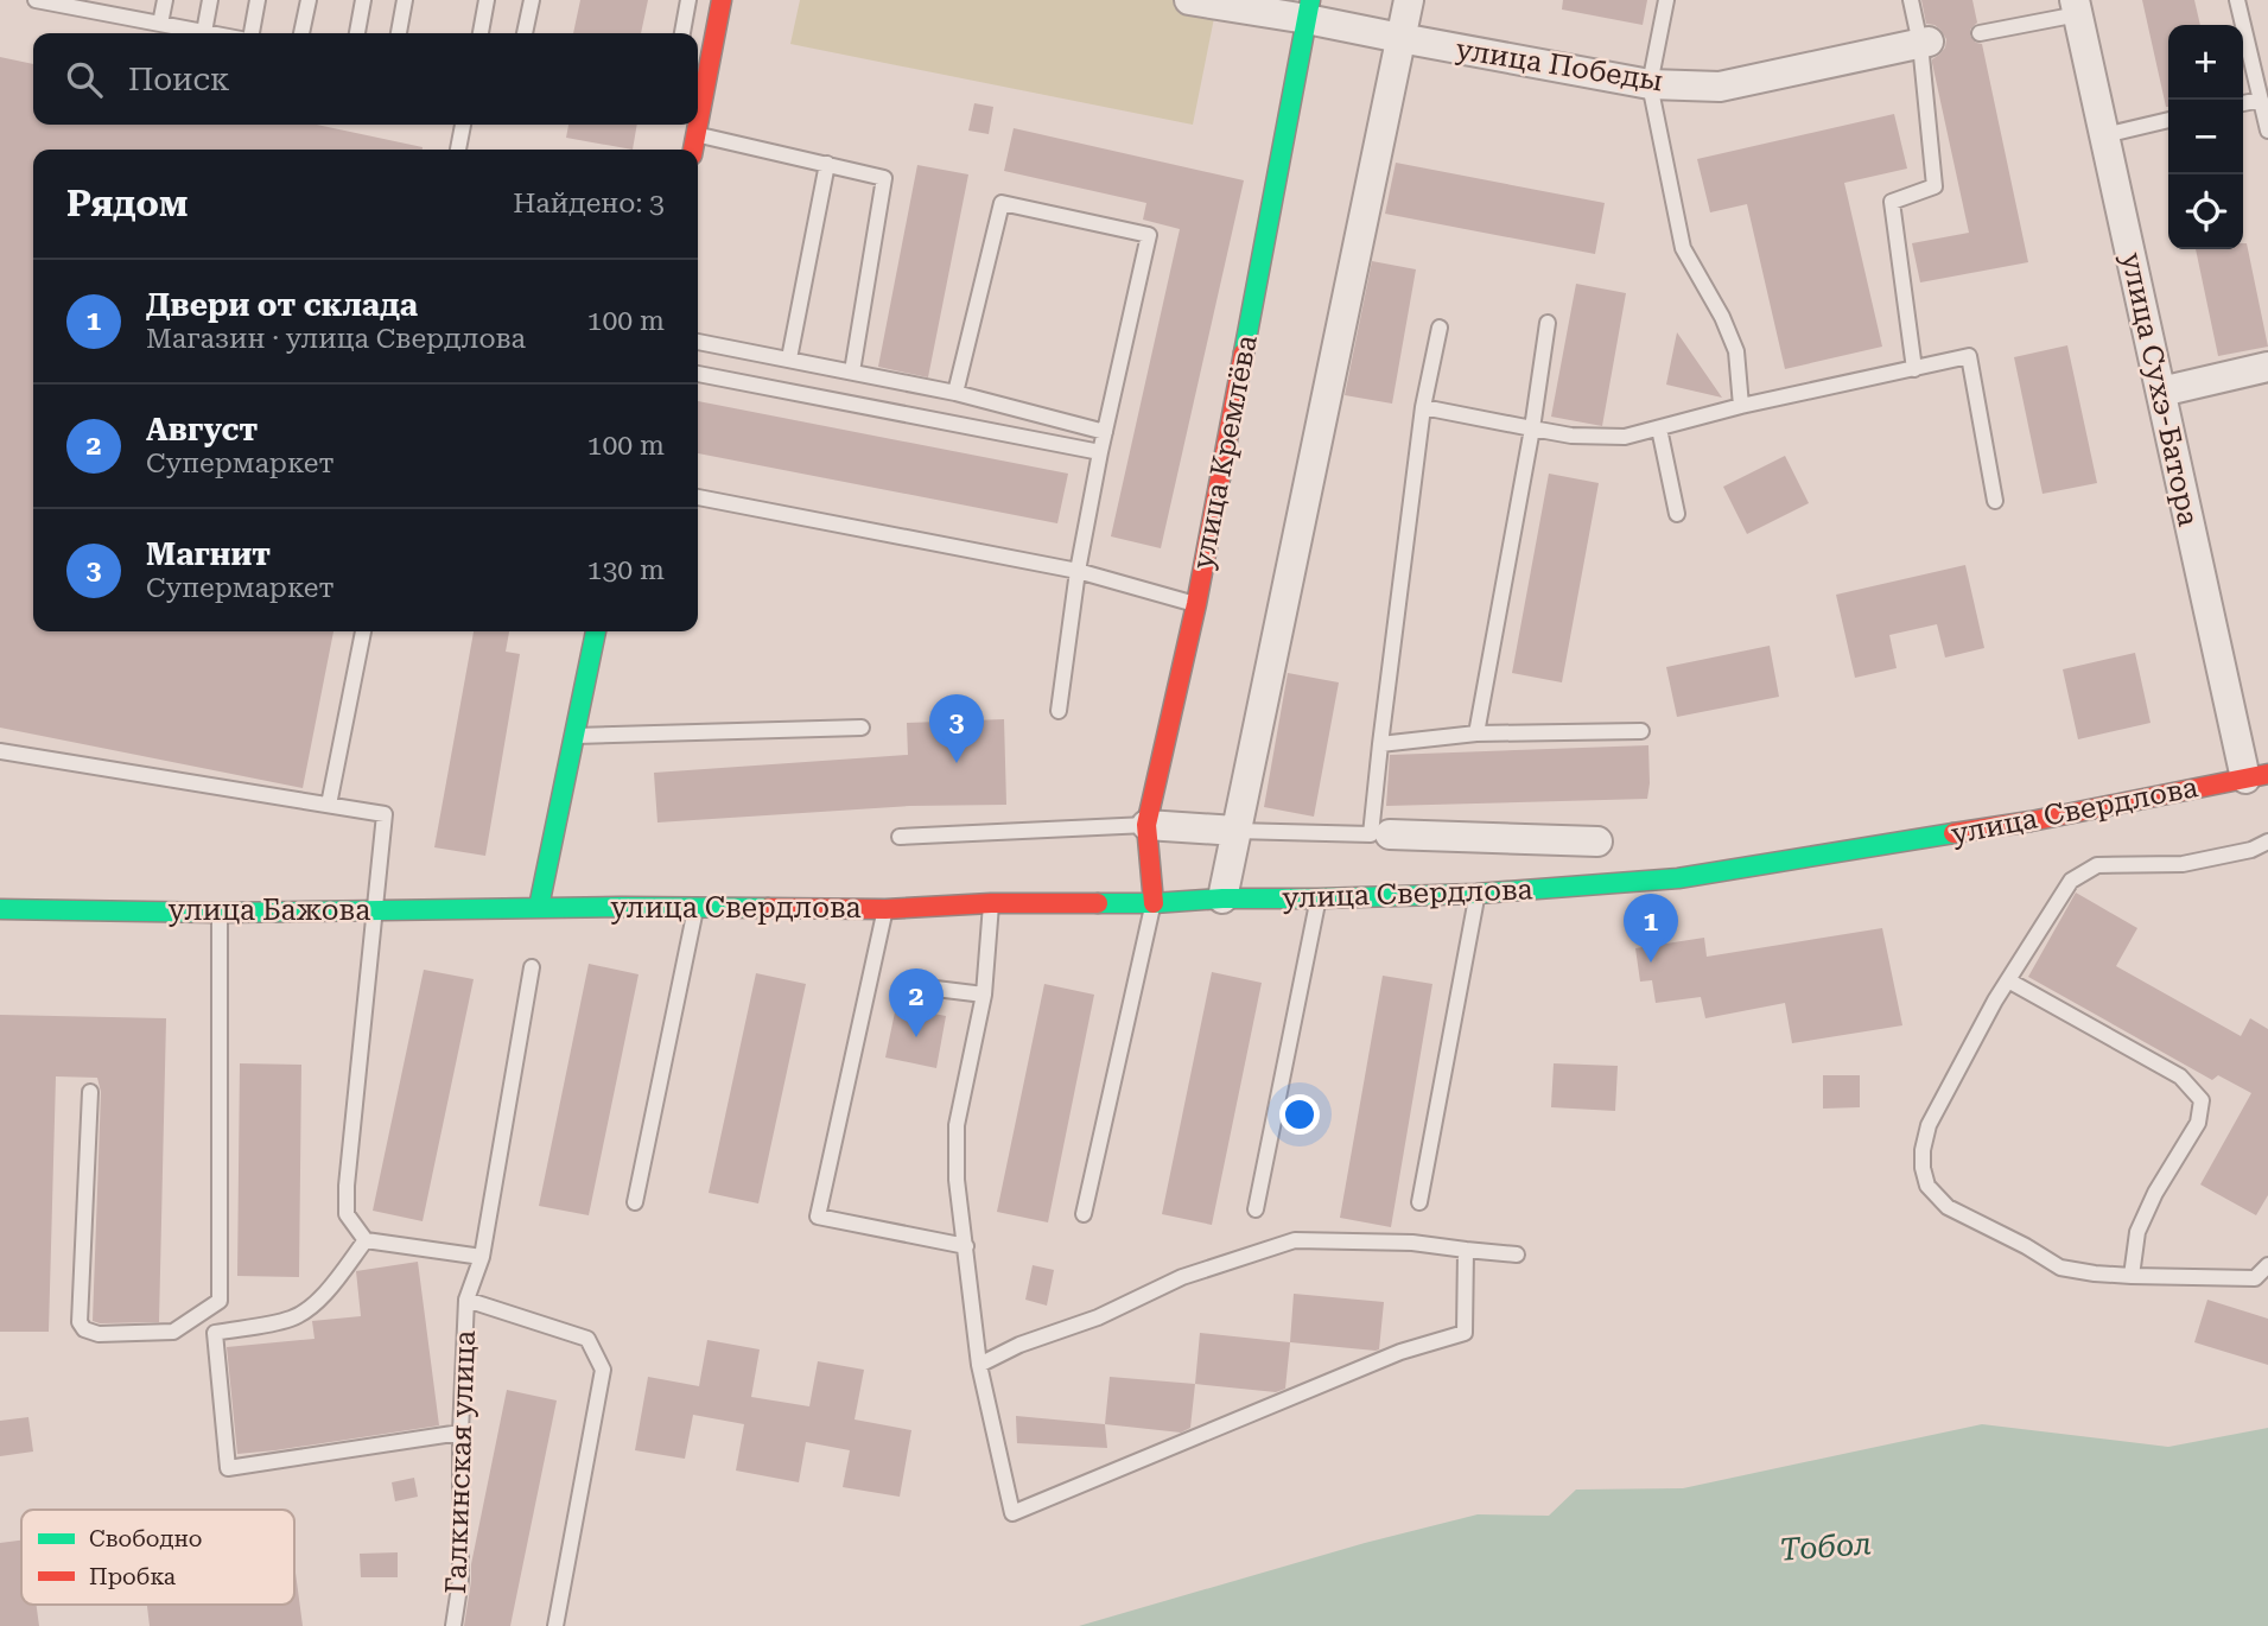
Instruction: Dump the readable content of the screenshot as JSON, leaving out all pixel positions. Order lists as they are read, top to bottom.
{
  "streets": {
    "main road": ["улица Кремлёва", "улица Свердлова", "улица Бажова"],
    "street": ["улица Победы", "улица Сухэ-Батора"],
    "lane": ["Галкинская улица"]
  },
  "crossings": [
    ["улица Победы", "улица Кремлёва"],
    ["улица Сухэ-Батора", "улица Свердлова"],
    ["улица Кремлёва", "улица Свердлова"],
    ["улица Свердлова", "улица Бажова"]
  ],
  "water": ["Тобол"],
  "legend": ["Свободно", "Пробка"],
  "page": {
    "map_buttons": ["+", "−"],
    "search": "Поиск",
    "heading": ["Рядом", "Найдено: 3"],
    "list": [
      {
        "mark": "1",
        "name": "Двери от склада",
        "note": "Магазин · улица Свердлова",
        "value": "100 m"
      },
      {
        "mark": "2",
        "name": "Август",
        "note": "Супермаркет",
        "value": "100 m"
      },
      {
        "mark": "3",
        "name": "Магнит",
        "note": "Супермаркет",
        "value": "130 m"
      }
    ],
    "pins": ["3", "1", "2"]
  }
}
